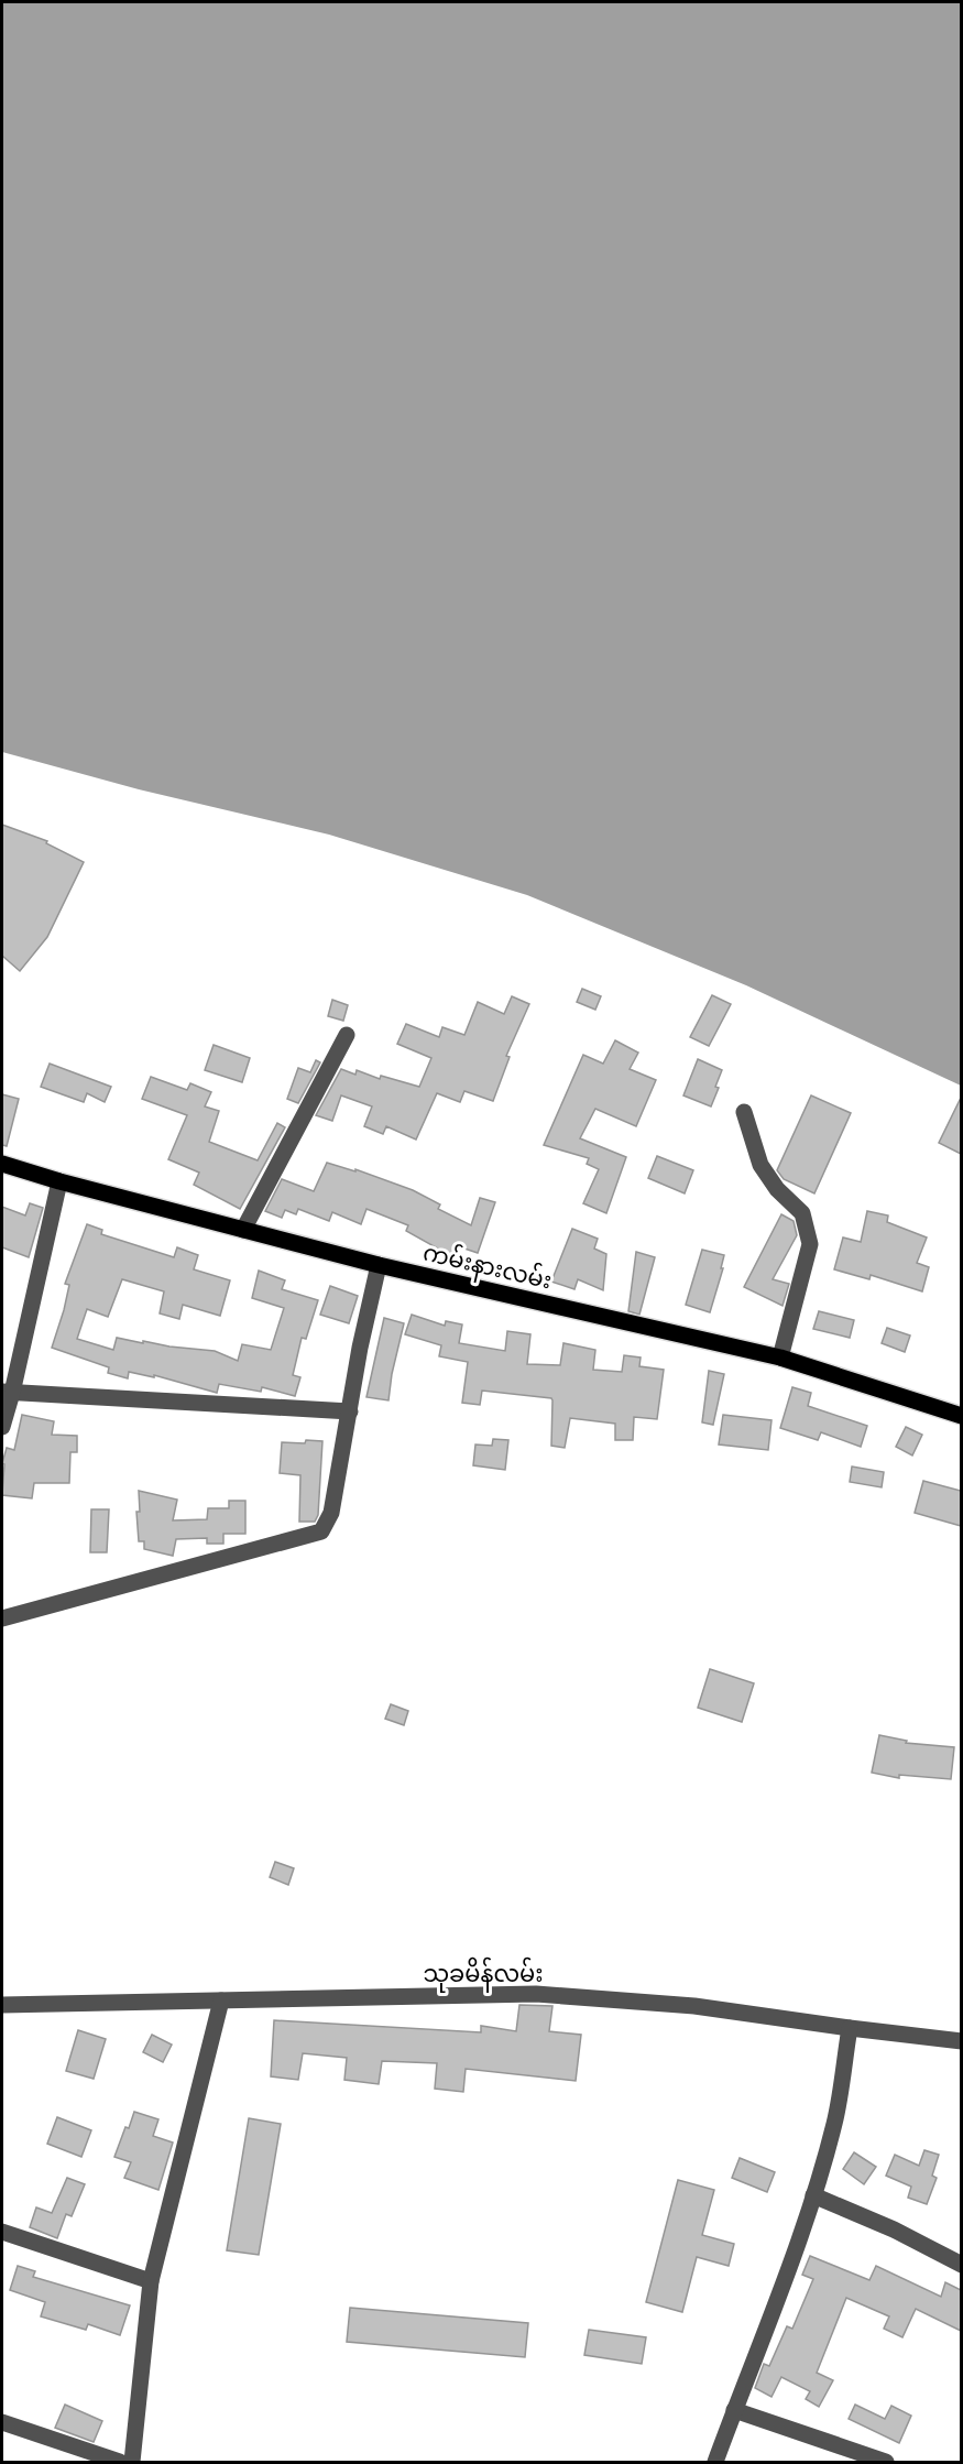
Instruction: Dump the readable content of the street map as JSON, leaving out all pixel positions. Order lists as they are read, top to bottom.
{
  "streets": {
    "main road": ["ကမ်းနားလမ်း"],
    "street": ["သုခမိန်လမ်း"]
  }
}
